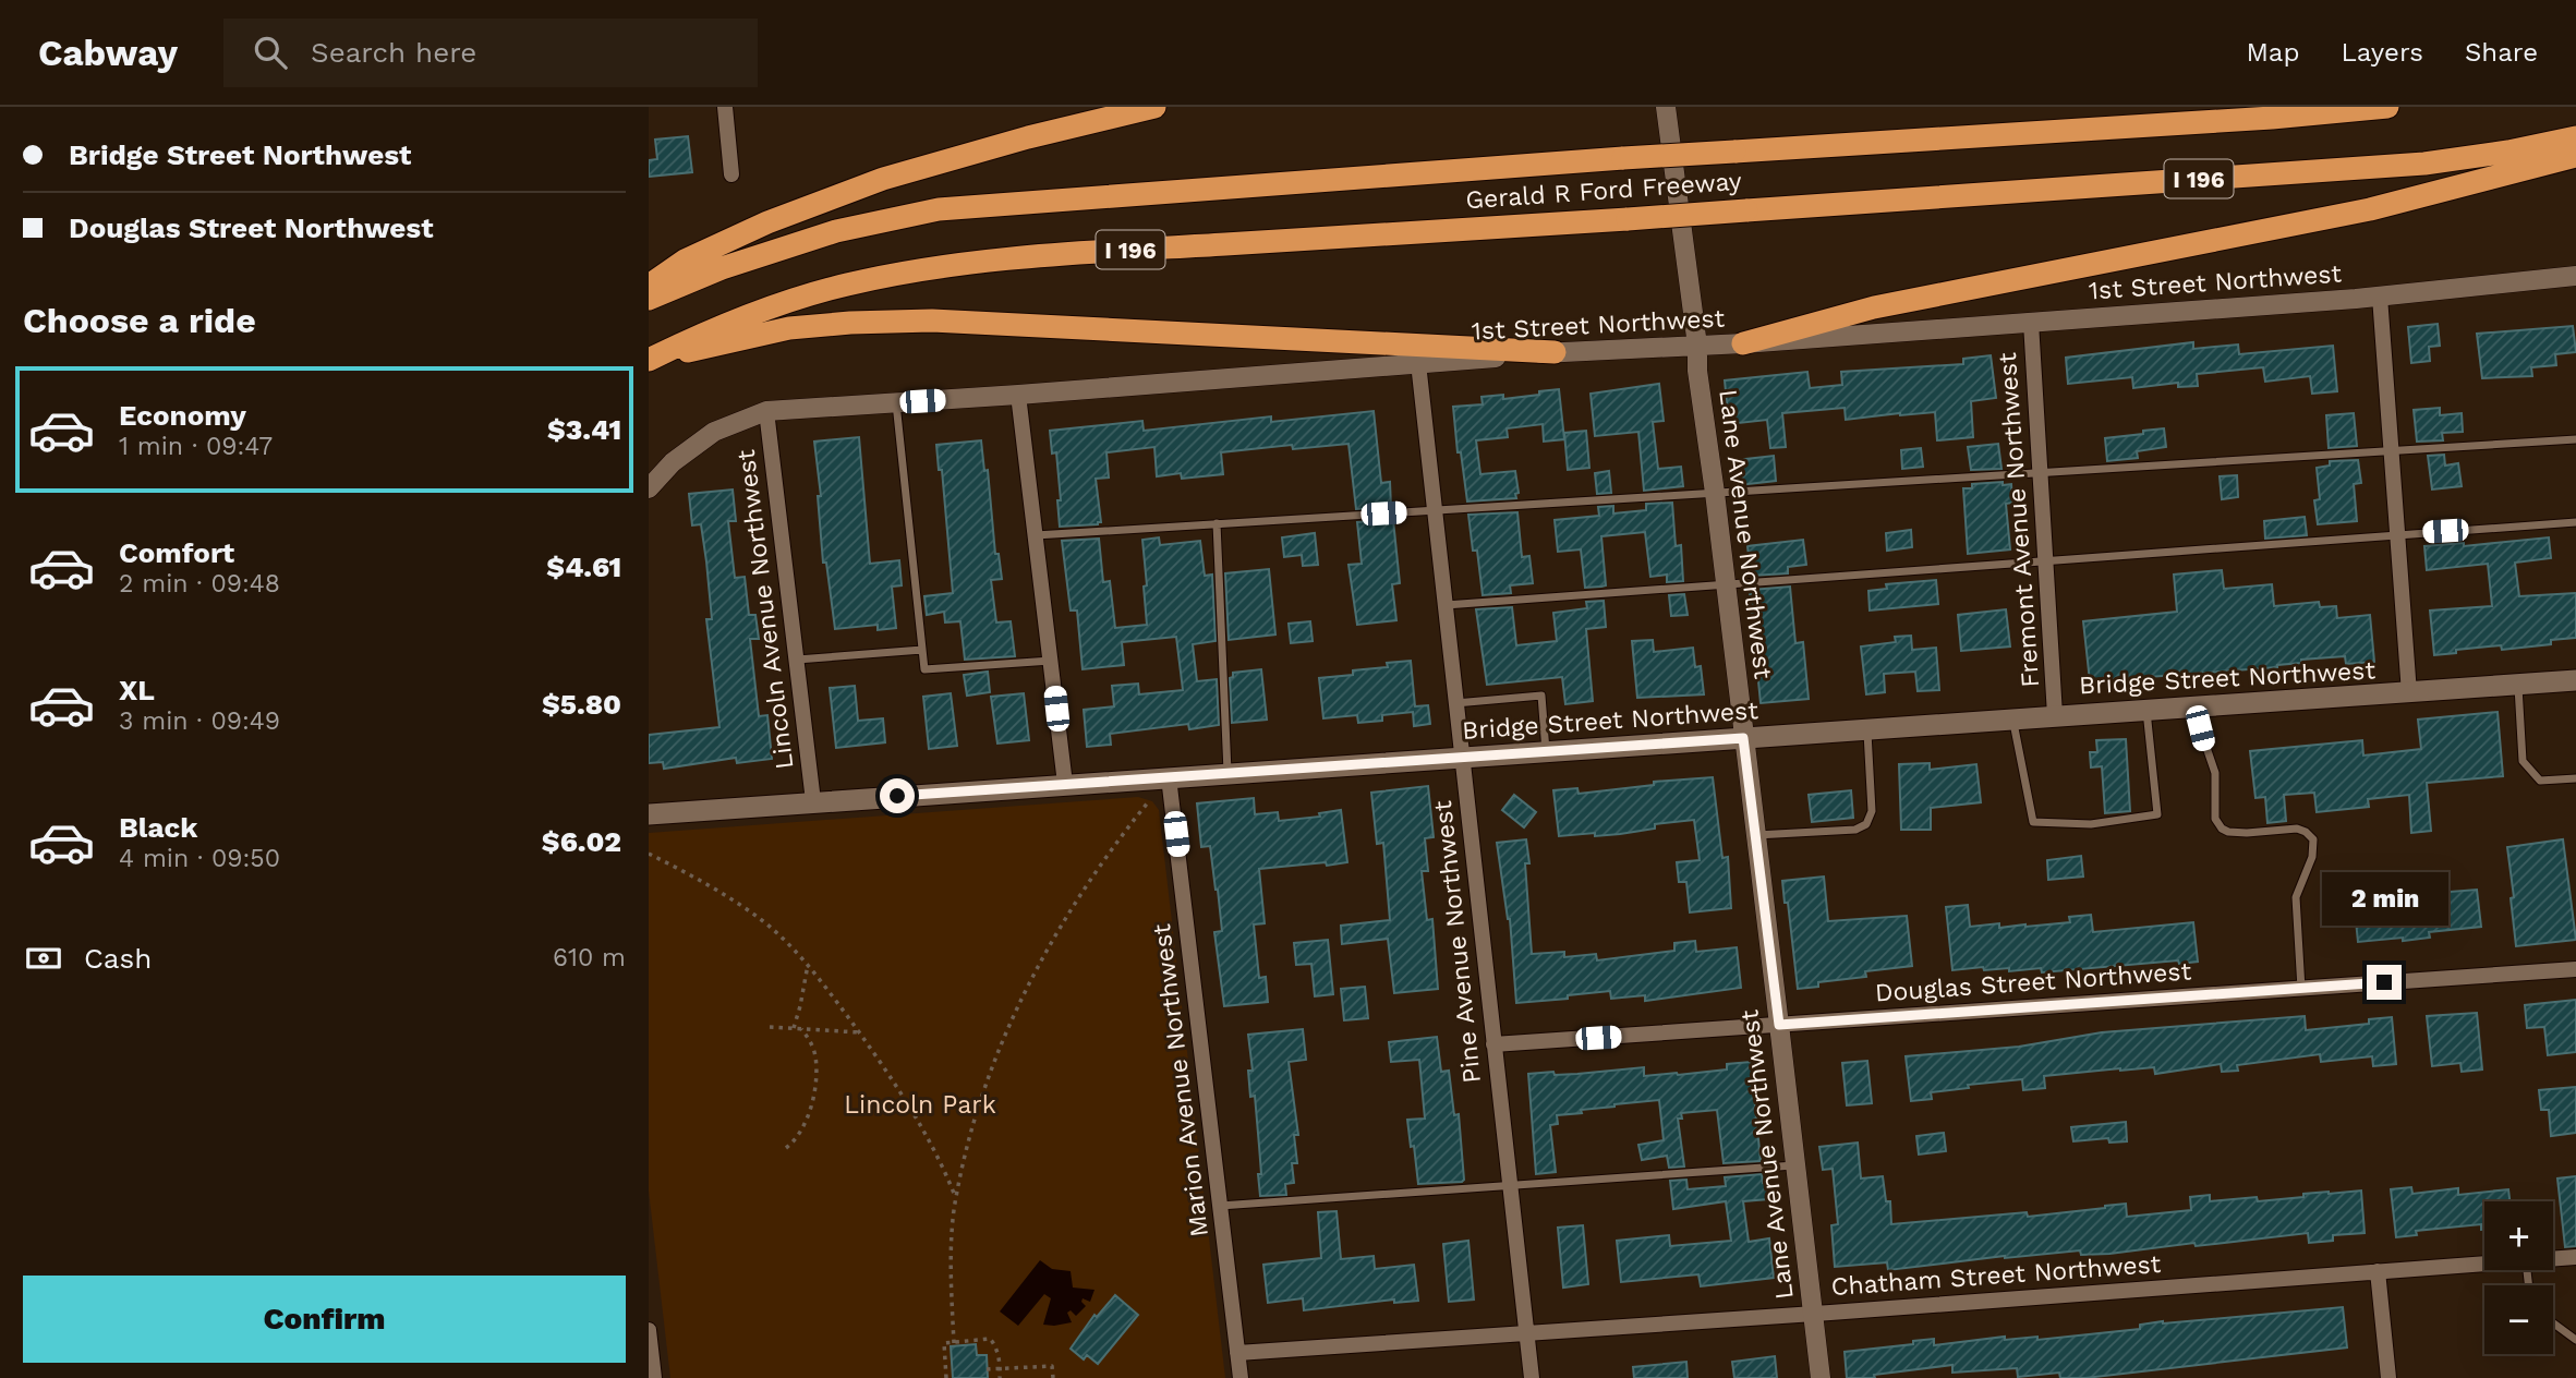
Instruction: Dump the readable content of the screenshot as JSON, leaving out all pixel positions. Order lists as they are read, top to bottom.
{
  "streets": {
    "highway": ["I 196", "Gerald R Ford Freeway"],
    "main road": ["Bridge Street Northwest"],
    "street": [
      "1st Street Northwest",
      "Fremont Avenue Northwest",
      "Lane Avenue Northwest",
      "Lincoln Avenue Northwest",
      "Pine Avenue Northwest",
      "Douglas Street Northwest",
      "Marion Avenue Northwest",
      "Chatham Street Northwest"
    ]
  },
  "crossings": [
    ["1st Street Northwest", "Fremont Avenue Northwest"],
    ["1st Street Northwest", "Lane Avenue Northwest"],
    ["1st Street Northwest", "Lincoln Avenue Northwest"],
    ["1st Street Northwest", "Pine Avenue Northwest"],
    ["Fremont Avenue Northwest", "Bridge Street Northwest"],
    ["Lane Avenue Northwest", "Bridge Street Northwest"],
    ["Lane Avenue Northwest", "Douglas Street Northwest"],
    ["Lane Avenue Northwest", "Chatham Street Northwest"],
    ["Lincoln Avenue Northwest", "Bridge Street Northwest"],
    ["Bridge Street Northwest", "Pine Avenue Northwest"],
    ["Bridge Street Northwest", "Marion Avenue Northwest"],
    ["Pine Avenue Northwest", "Douglas Street Northwest"],
    ["Pine Avenue Northwest", "Chatham Street Northwest"],
    ["Marion Avenue Northwest", "Chatham Street Northwest"]
  ],
  "parks": ["Lincoln Park"],
  "page": {
    "header": "Cabway",
    "search": "Search here",
    "nav": ["Map", "Layers", "Share"],
    "banner": ["Bridge Street Northwest", "Douglas Street Northwest"],
    "heading": "Choose a ride",
    "list": [
      {
        "name": "Economy",
        "note": "1 min · 09:47",
        "value": "$3.41"
      },
      {
        "name": "Comfort",
        "note": "2 min · 09:48",
        "value": "$4.61"
      },
      {
        "name": "XL",
        "note": "3 min · 09:49",
        "value": "$5.80"
      },
      {
        "name": "Black",
        "note": "4 min · 09:50",
        "value": "$6.02"
      }
    ],
    "bubble": "2 min",
    "pay": ["Cash", "610 m"],
    "map_buttons": ["+", "−"],
    "buttons": "Confirm"
  }
}
